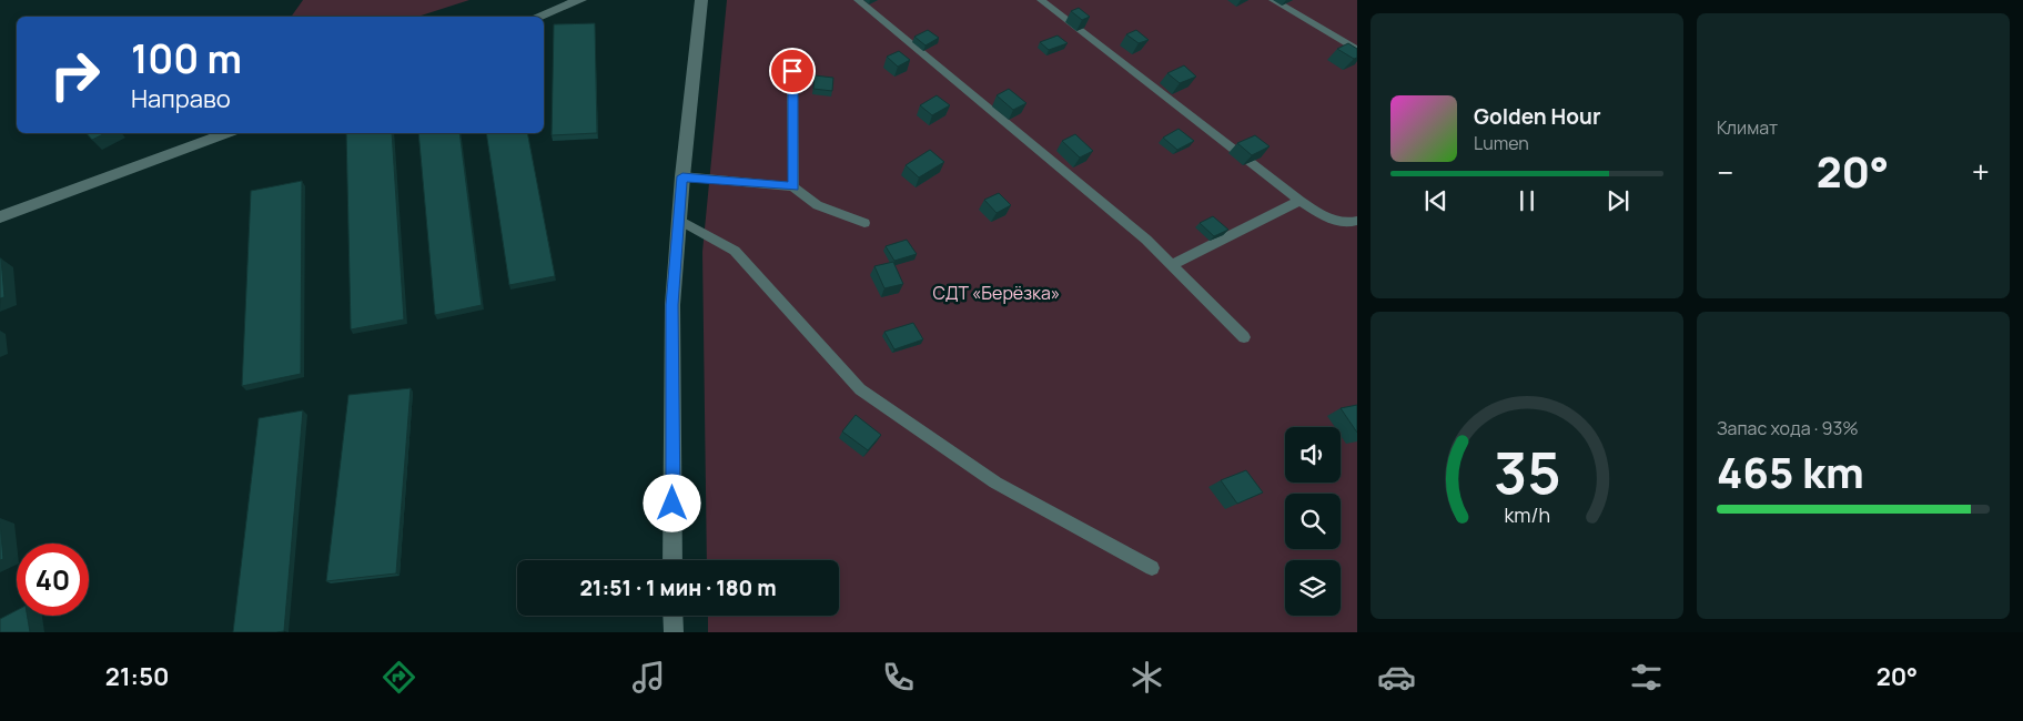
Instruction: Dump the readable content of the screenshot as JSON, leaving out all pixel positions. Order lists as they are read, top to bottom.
{
  "parks": ["СДТ «Берёзка»"],
  "page": {
    "tile": [
      "Климат",
      ["Запас хода · 93%", "465 km"]
    ],
    "turn": ["100 m", "Направо"],
    "song": ["Golden Hour", "Lumen"],
    "heat": ["−", "20°", "+"],
    "limit": "40",
    "trip": "21:51 · 1 мин · 180 m",
    "tabs": ["21:50", "20°"],
    "gauge": ["35", "km/h"]
  }
}
